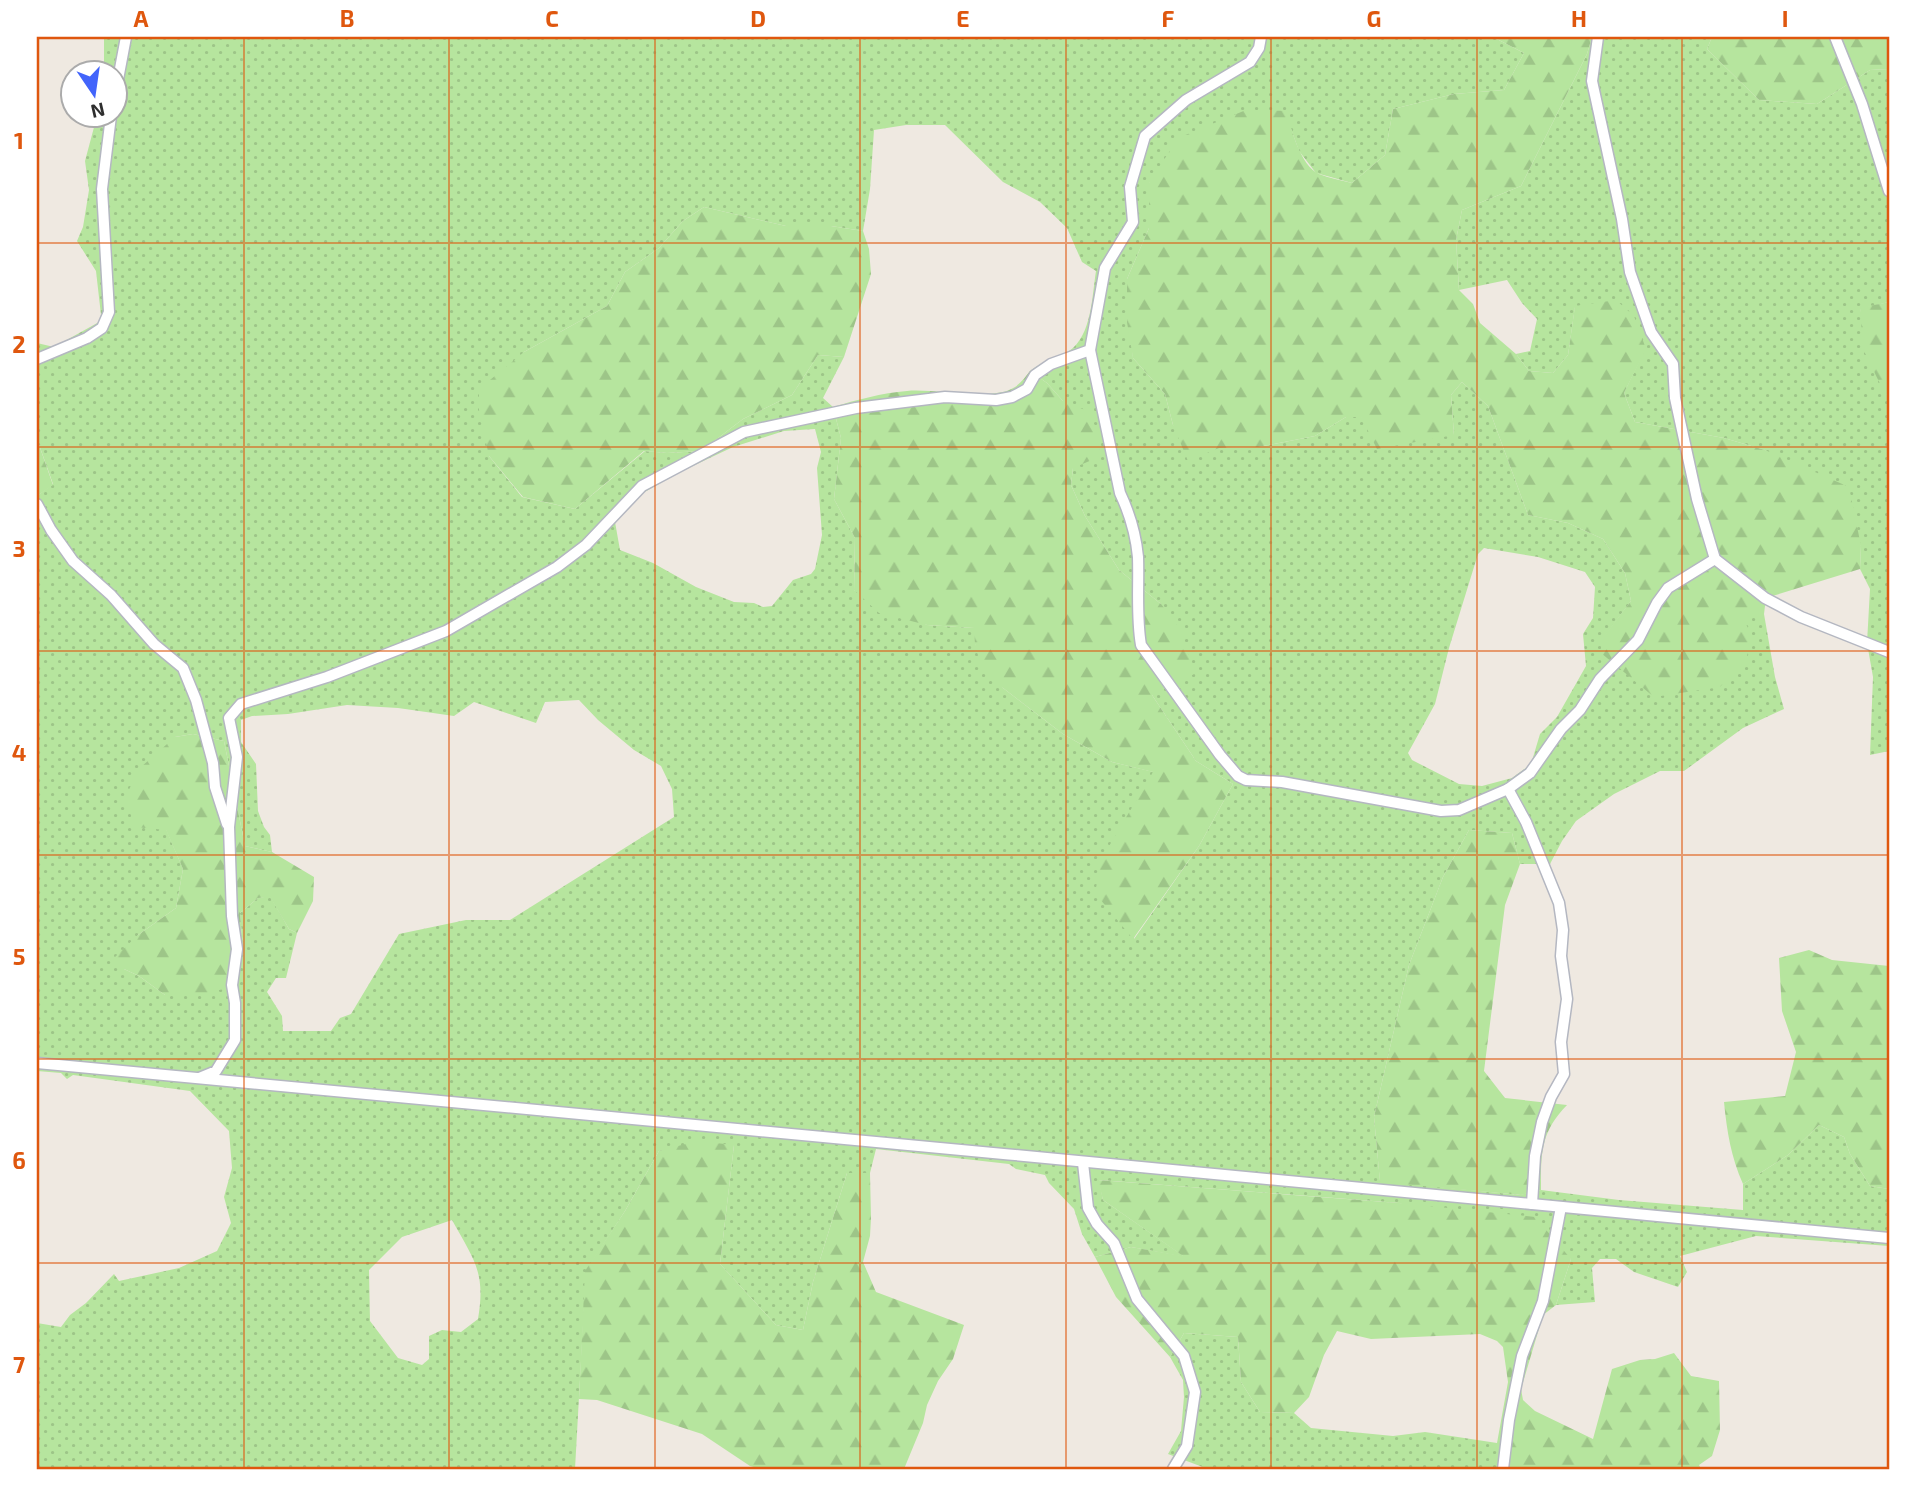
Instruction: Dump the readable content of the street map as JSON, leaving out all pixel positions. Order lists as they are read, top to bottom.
{
  "north": "bottom",
  "grid": {
    "columns": [
      "A",
      "B",
      "C",
      "D",
      "E",
      "F",
      "G",
      "H",
      "I"
    ],
    "rows": [
      "1",
      "2",
      "3",
      "4",
      "5",
      "6",
      "7"
    ]
  }
}
